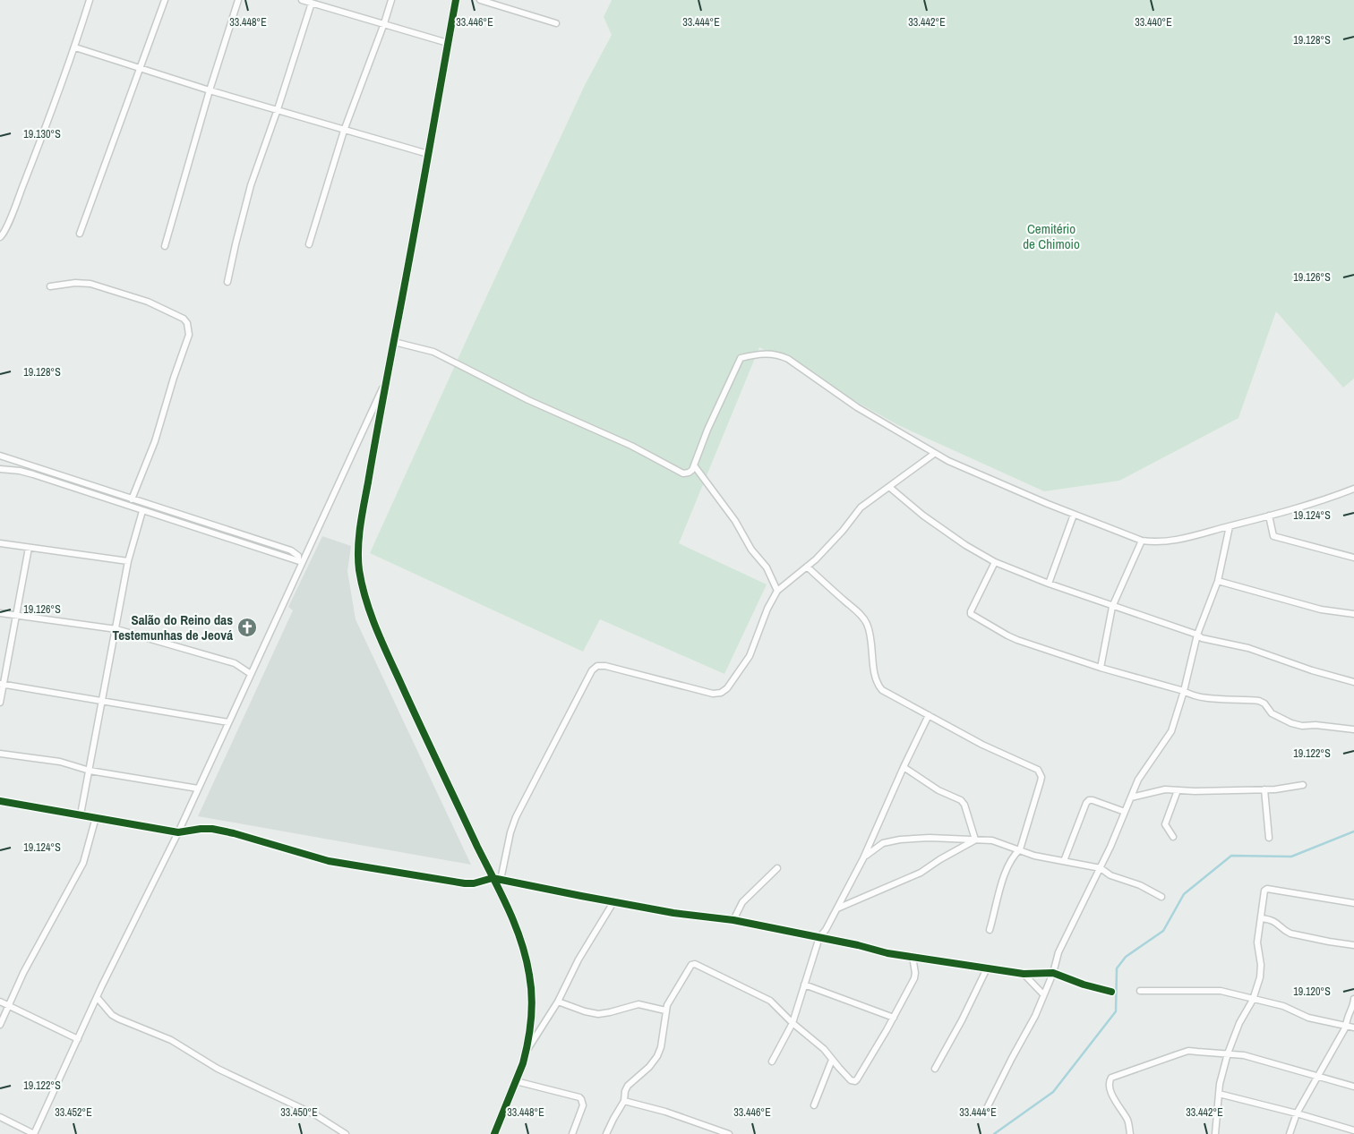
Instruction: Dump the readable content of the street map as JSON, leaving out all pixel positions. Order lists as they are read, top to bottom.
{
  "parks": ["Cemitério de Chimoio"],
  "places": {
    "church": ["Salão do Reino das Testemunhas de Jeová"]
  },
  "coordinates": [
    "33.448°E",
    "33.446°E",
    "33.444°E",
    "33.442°E",
    "33.440°E",
    "19.128°S",
    "19.130°S",
    "19.126°S",
    "19.124°S",
    "19.122°S",
    "19.120°S",
    "33.452°E",
    "33.450°E"
  ]
}
